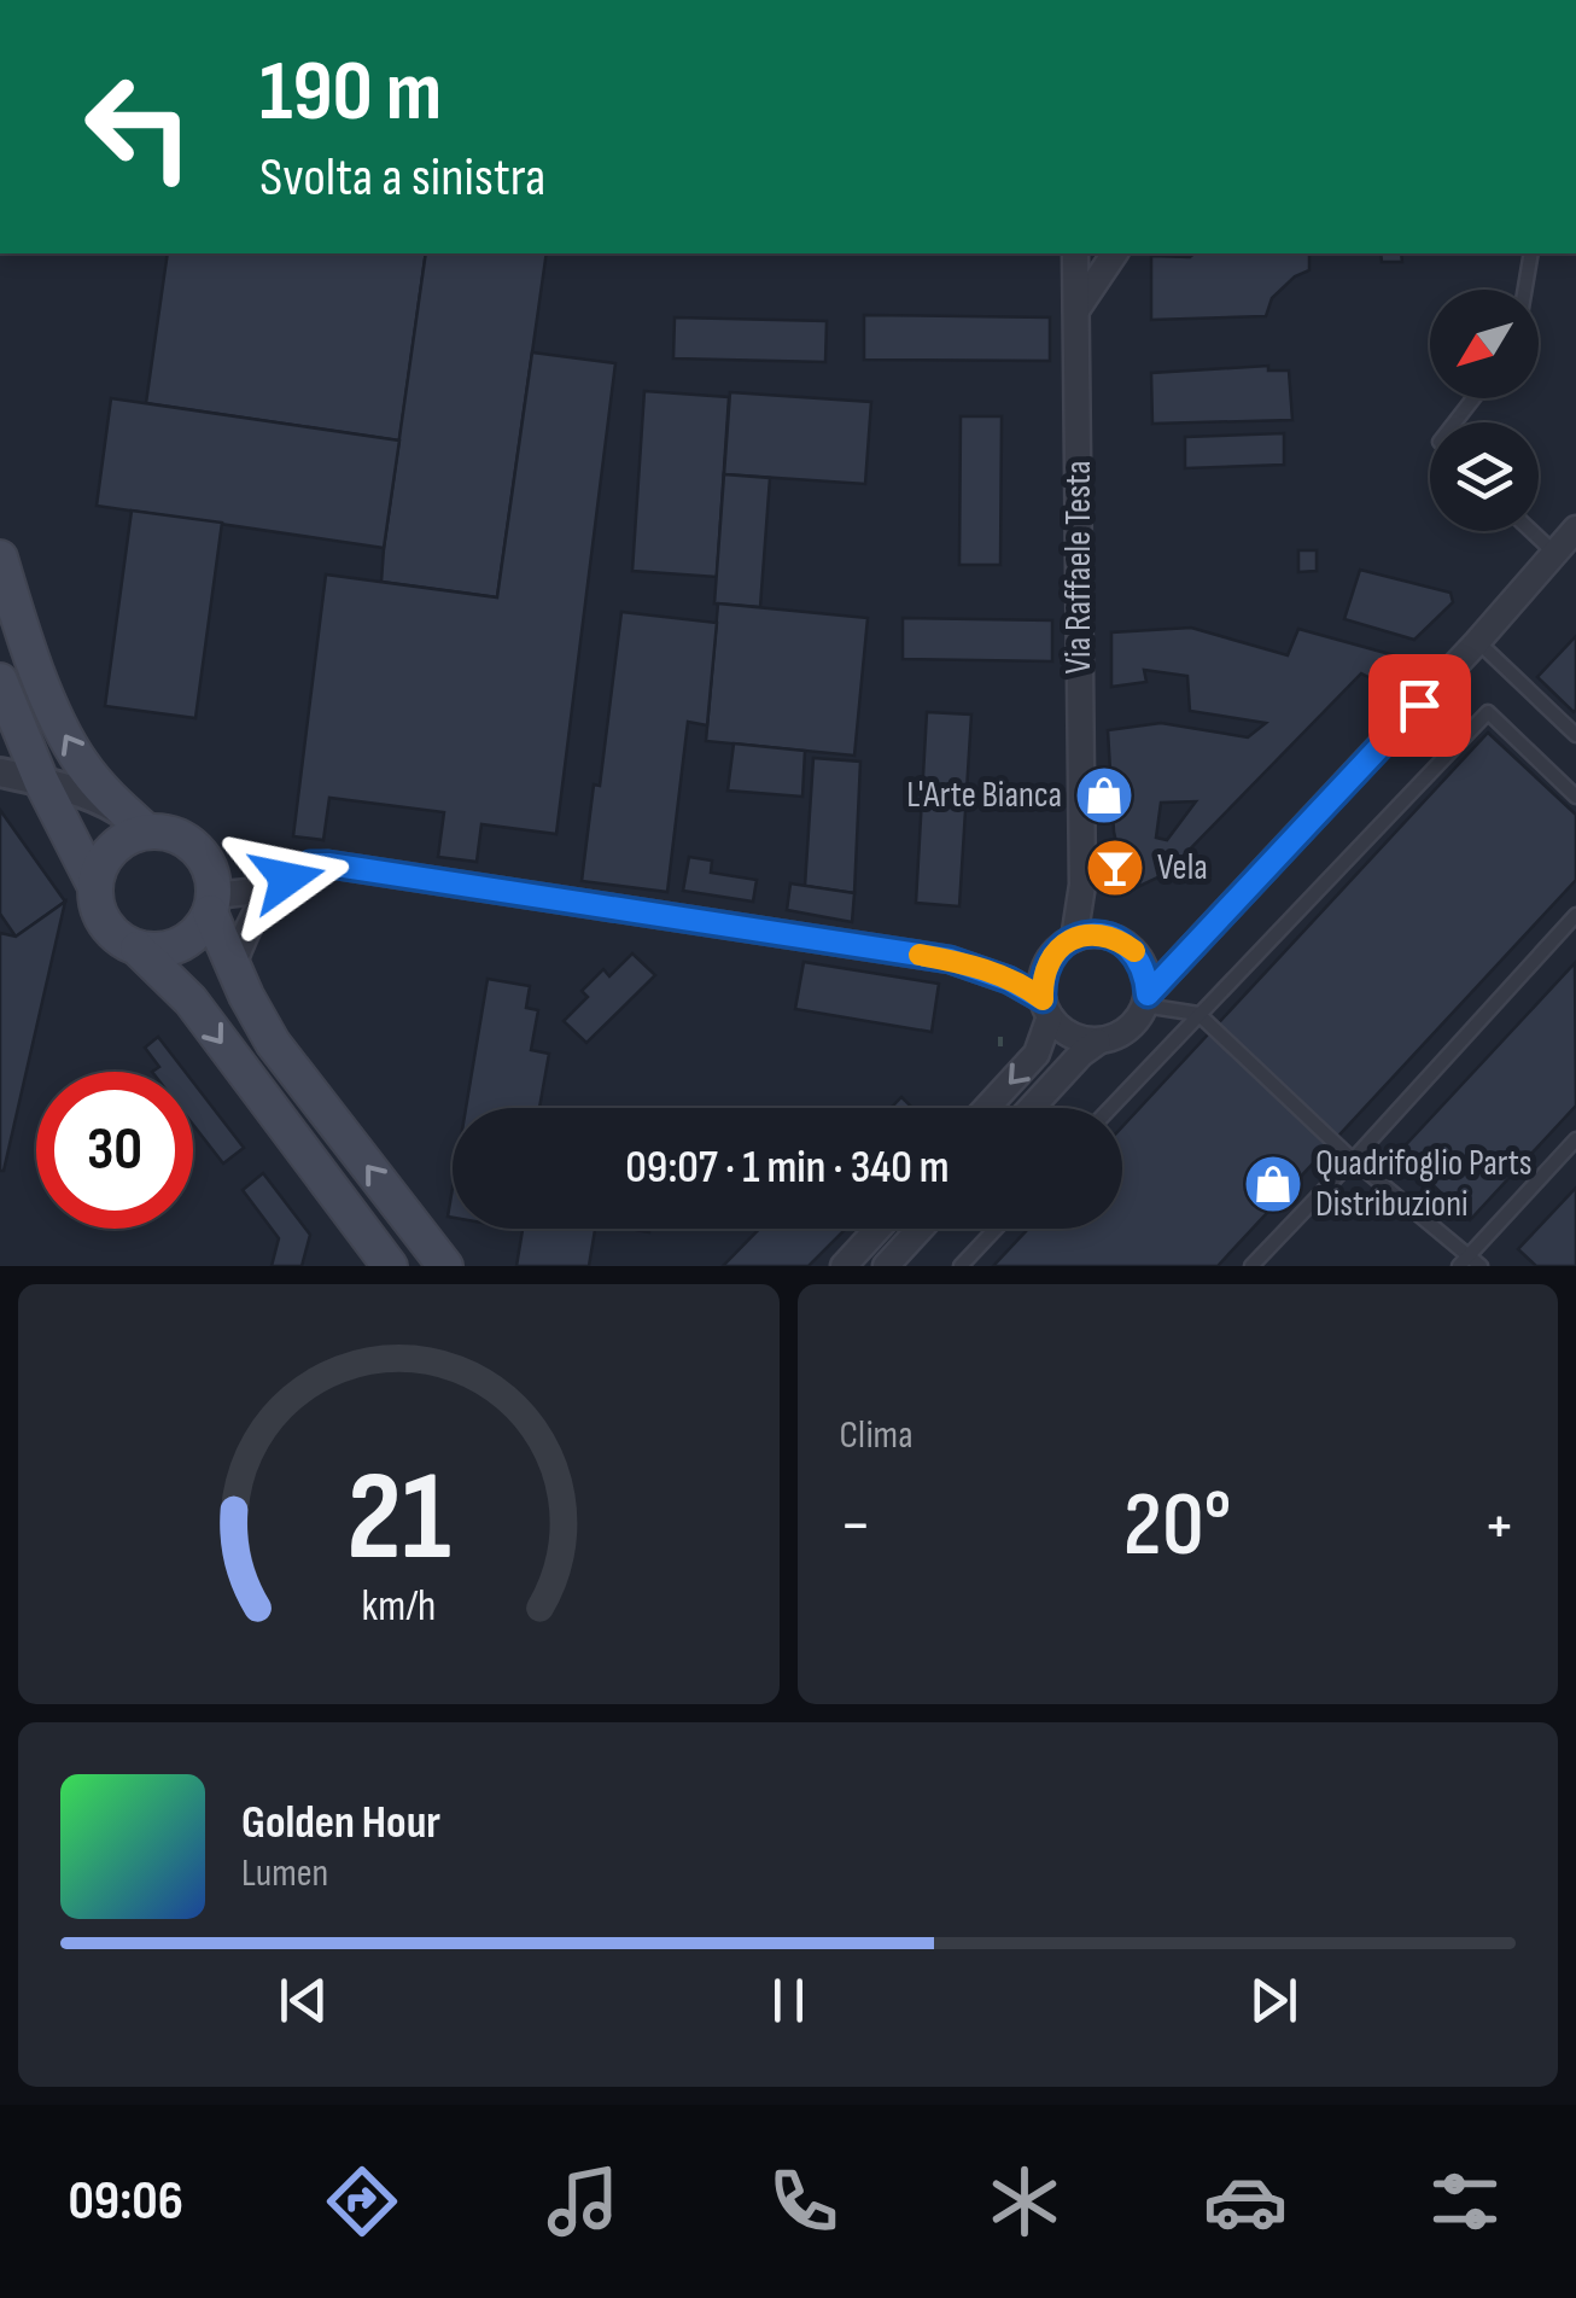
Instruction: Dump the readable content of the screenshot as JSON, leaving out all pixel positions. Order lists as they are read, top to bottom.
{
  "streets": {
    "street": ["Via Raffaele Testa"]
  },
  "places": {
    "shop": ["L'Arte Bianca", "Quadrifoglio Parts Distribuzioni"],
    "bar": ["Vela"]
  },
  "north": "bottom left",
  "page": {
    "turn": ["190 m", "Svolta a sinistra"],
    "limit": "30",
    "trip": "09:07 · 1 min · 340 m",
    "tile": "Clima",
    "heat": ["−", "20°", "+"],
    "song": ["Golden Hour", "Lumen"],
    "tabs": "09:06",
    "gauge": ["21", "km/h"]
  }
}
